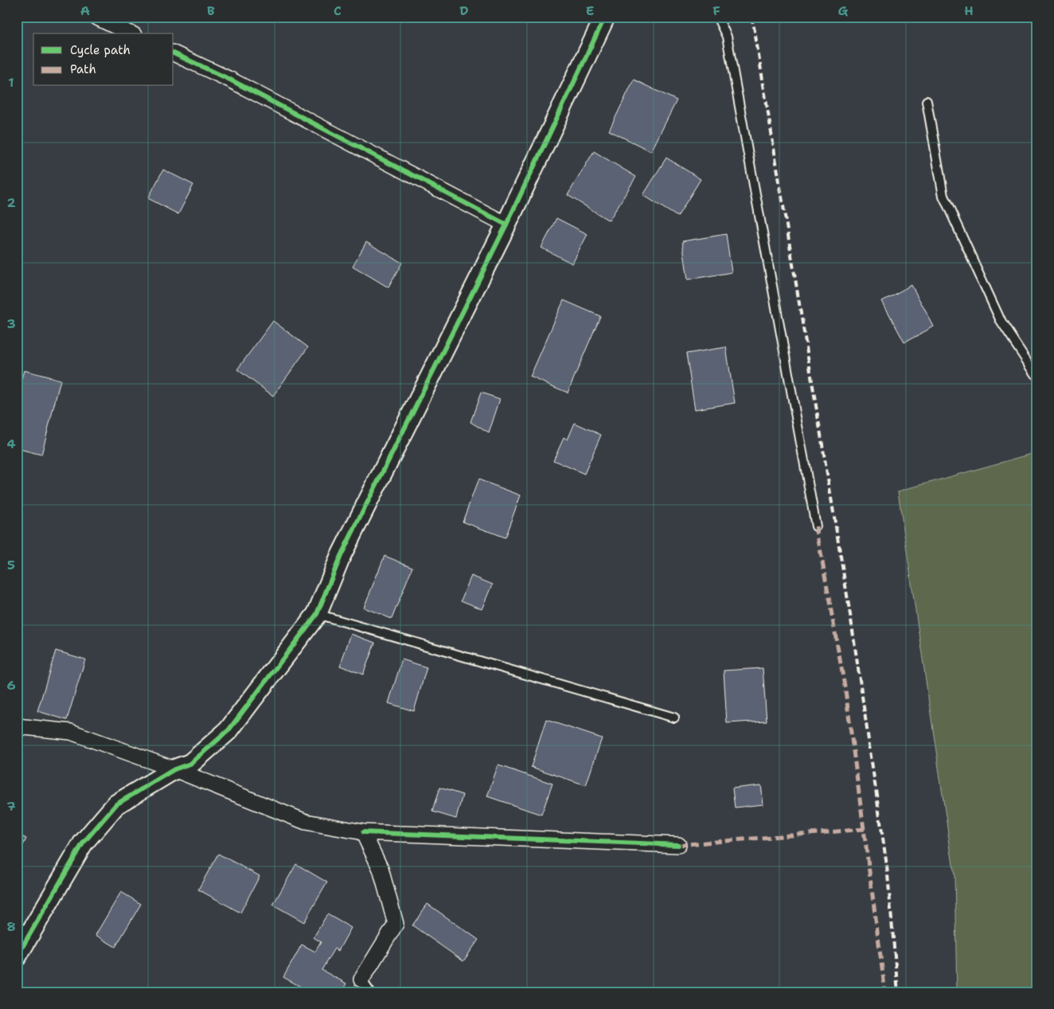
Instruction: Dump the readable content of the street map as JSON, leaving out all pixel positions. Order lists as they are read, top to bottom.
{
  "legend": ["Cycle path", "Path"],
  "grid": {
    "columns": [
      "A",
      "B",
      "C",
      "D",
      "E",
      "F",
      "G",
      "H"
    ],
    "rows": [
      "1",
      "2",
      "3",
      "4",
      "5",
      "6",
      "7",
      "8"
    ]
  }
}
